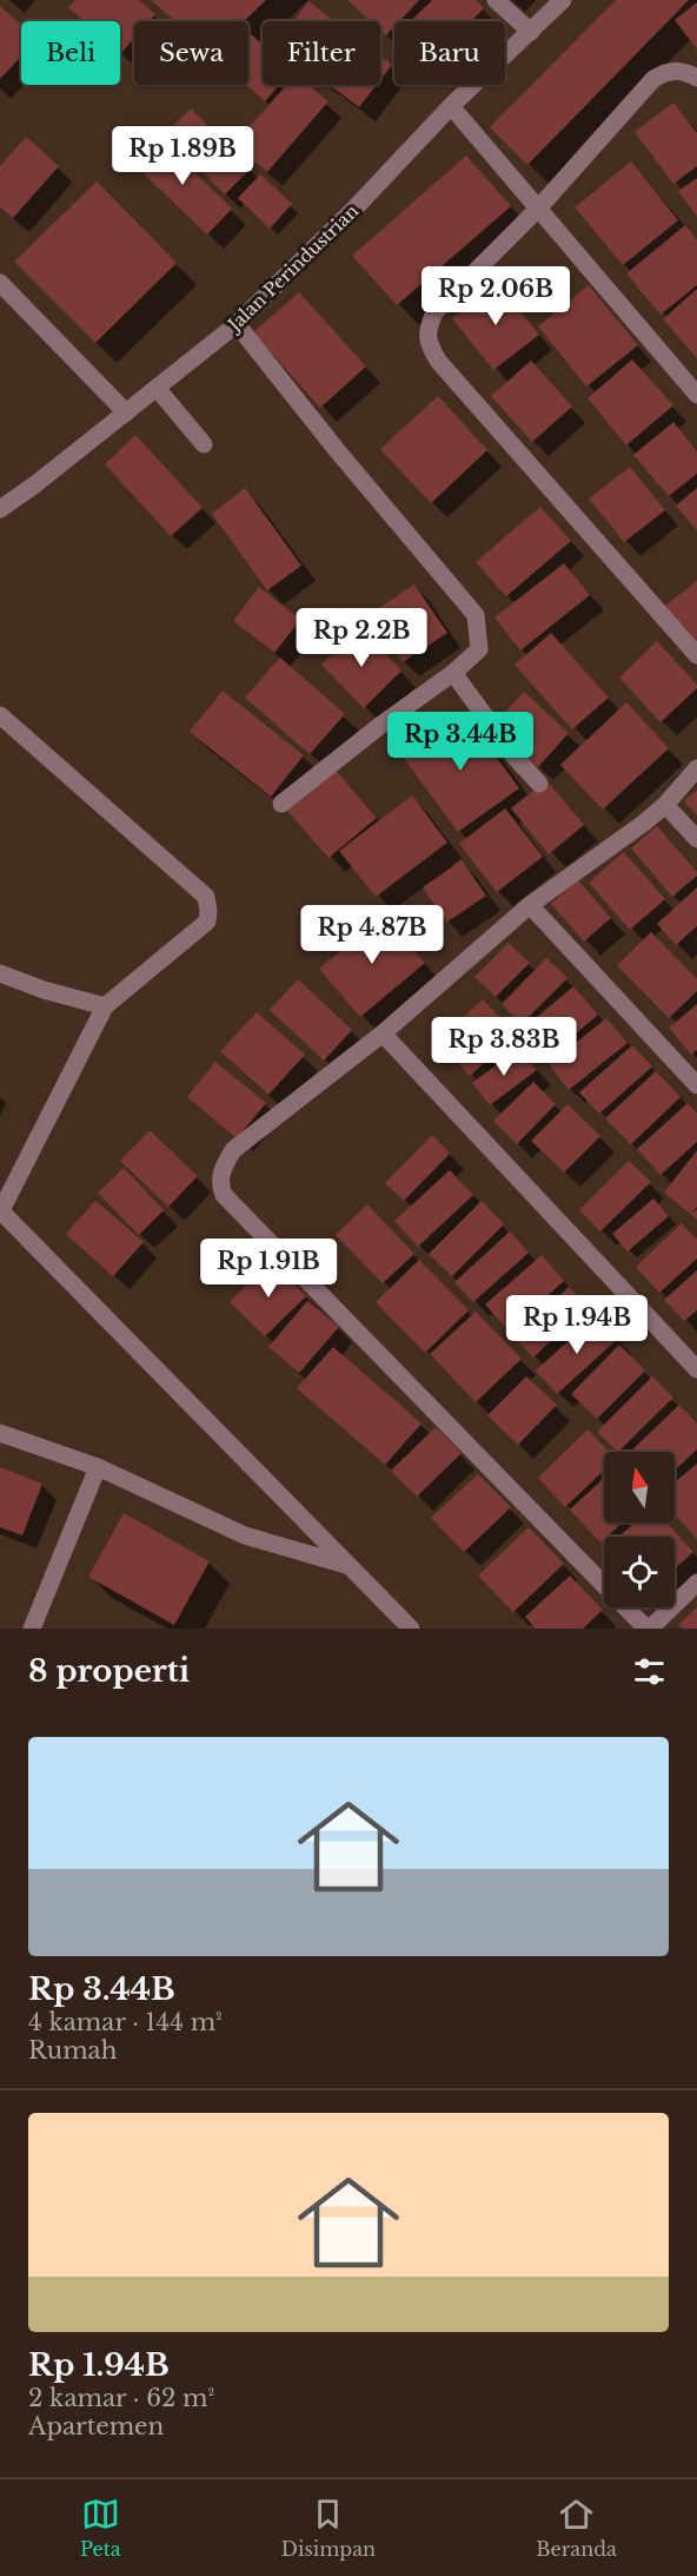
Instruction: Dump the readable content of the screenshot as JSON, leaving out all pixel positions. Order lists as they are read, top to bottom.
{
  "streets": {
    "street": ["Jalan Perindustrian"]
  },
  "north": "top",
  "page": {
    "chip": [
      "Beli",
      "Sewa",
      "Filter",
      "Baru"
    ],
    "price": [
      "Rp 1.89B",
      "Rp 2.06B",
      "Rp 2.2B",
      "Rp 3.44B",
      "Rp 4.87B",
      "Rp 3.83B",
      "Rp 1.91B",
      "Rp 1.94B"
    ],
    "heading": "8 properti",
    "list": [
      {
        "name": "Rp 3.44B",
        "note": "4 kamar · 144 m² · Rumah"
      },
      {
        "name": "Rp 1.94B",
        "note": "2 kamar · 62 m² · Apartemen"
      }
    ],
    "tabs": ["Peta", "Disimpan", "Beranda"]
  }
}
